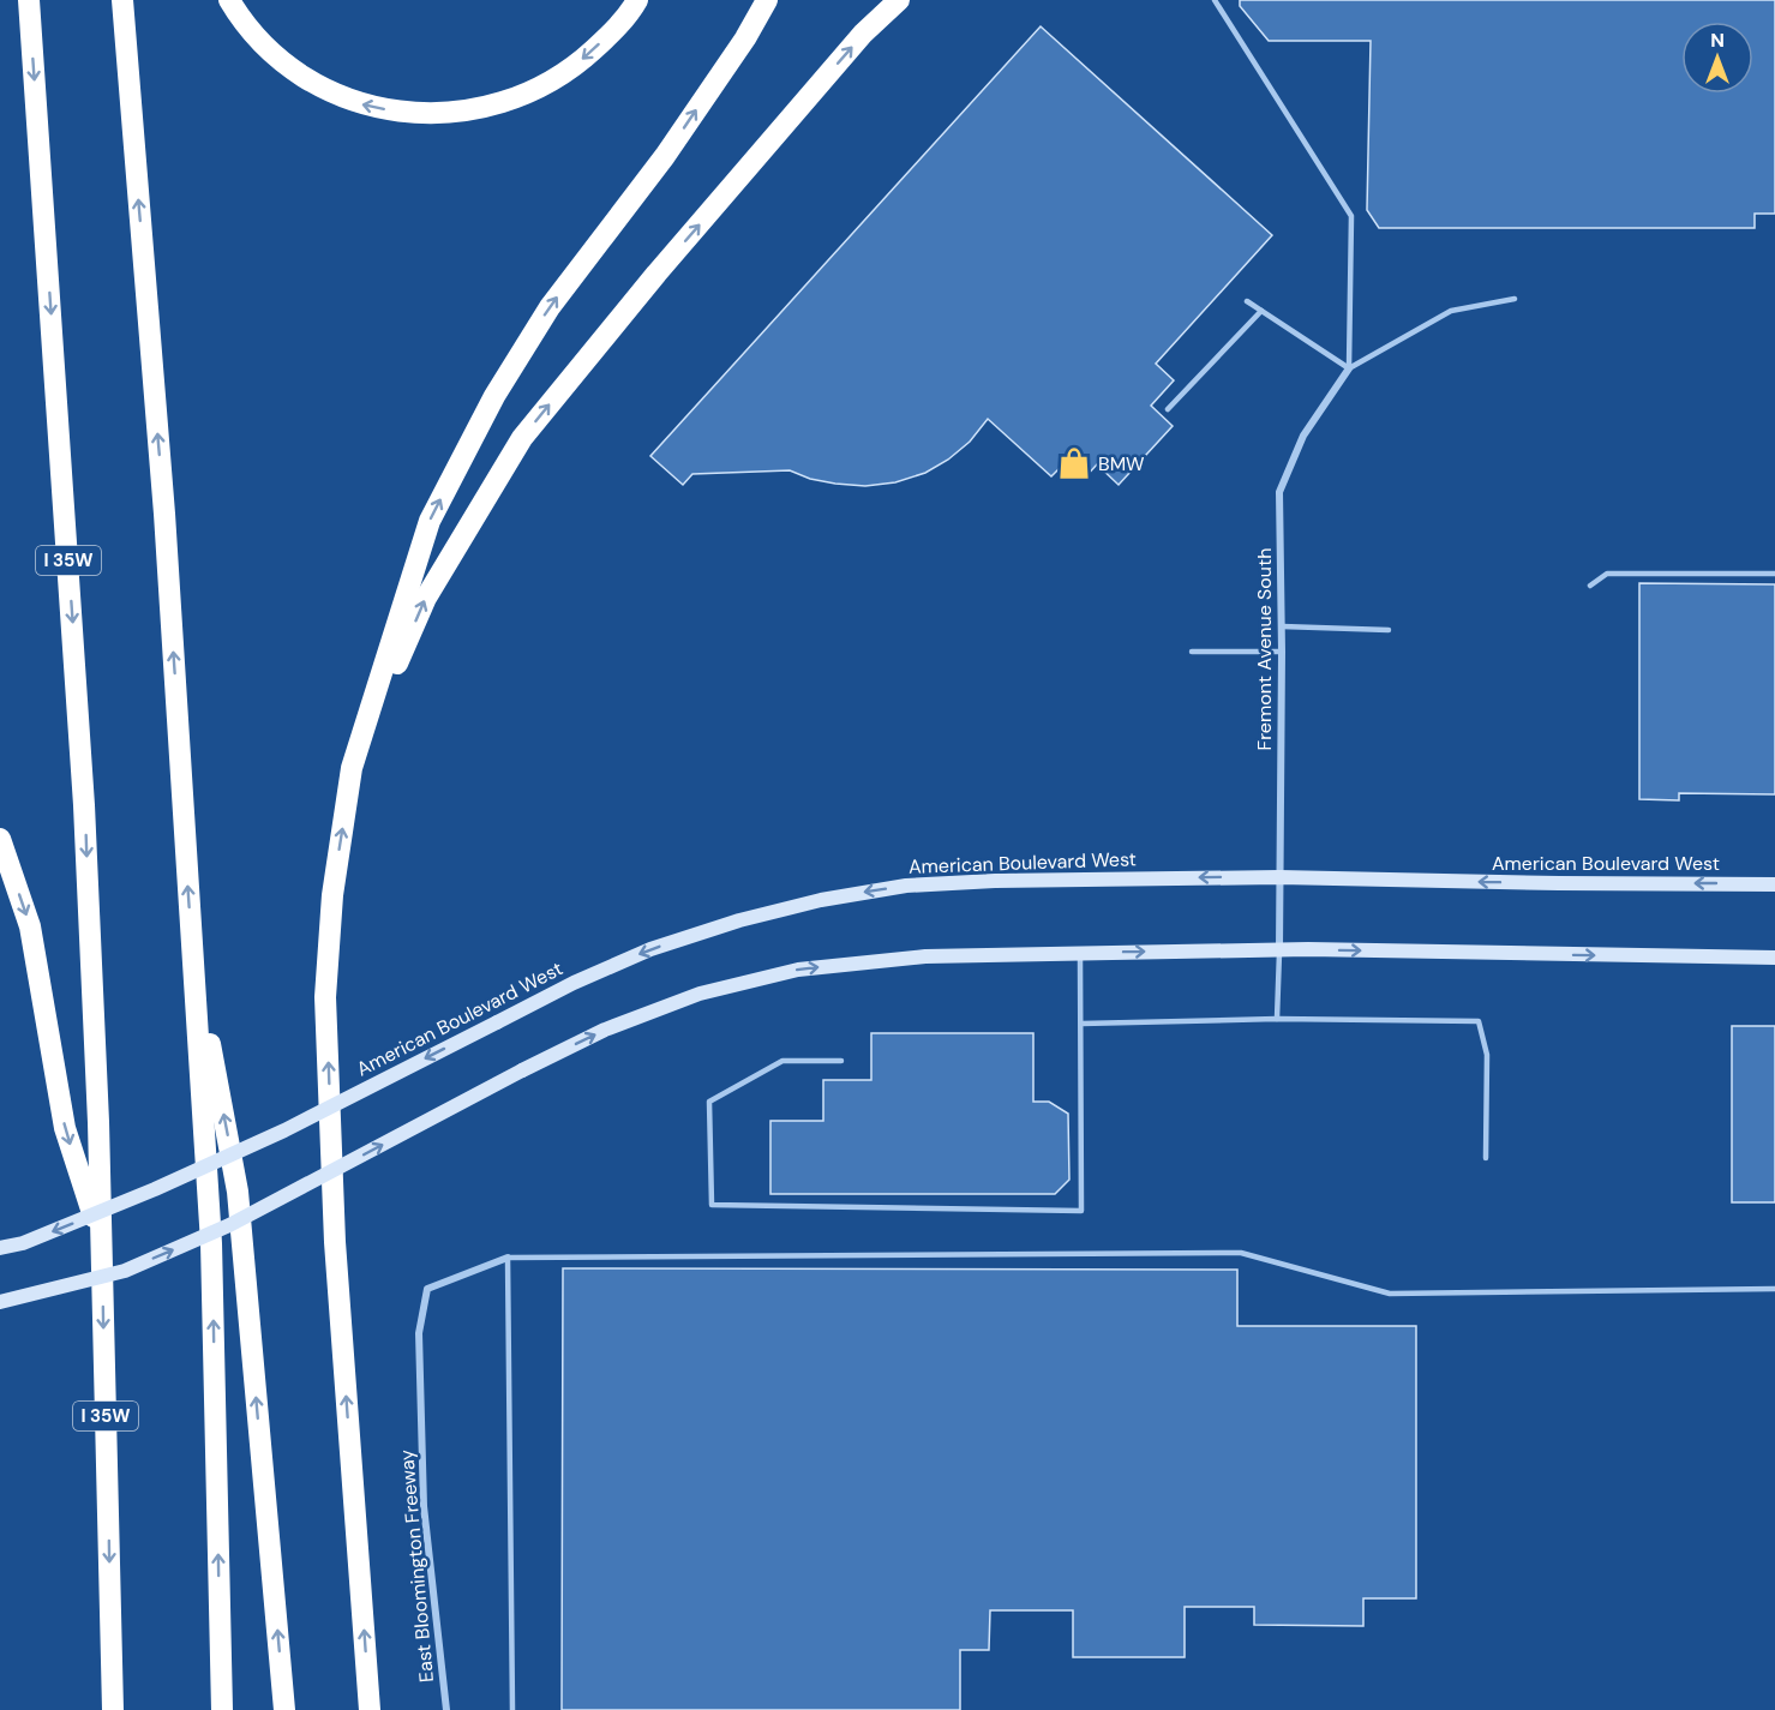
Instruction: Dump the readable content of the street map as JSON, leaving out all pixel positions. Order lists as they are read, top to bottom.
{
  "streets": {
    "highway": ["I 35W"],
    "main road": ["American Boulevard West"],
    "street": ["Fremont Avenue South", "East Bloomington Freeway"]
  },
  "crossings": [
    ["Fremont Avenue South", "American Boulevard West"]
  ],
  "places": {
    "shop": ["BMW"]
  },
  "north": "top"
}
